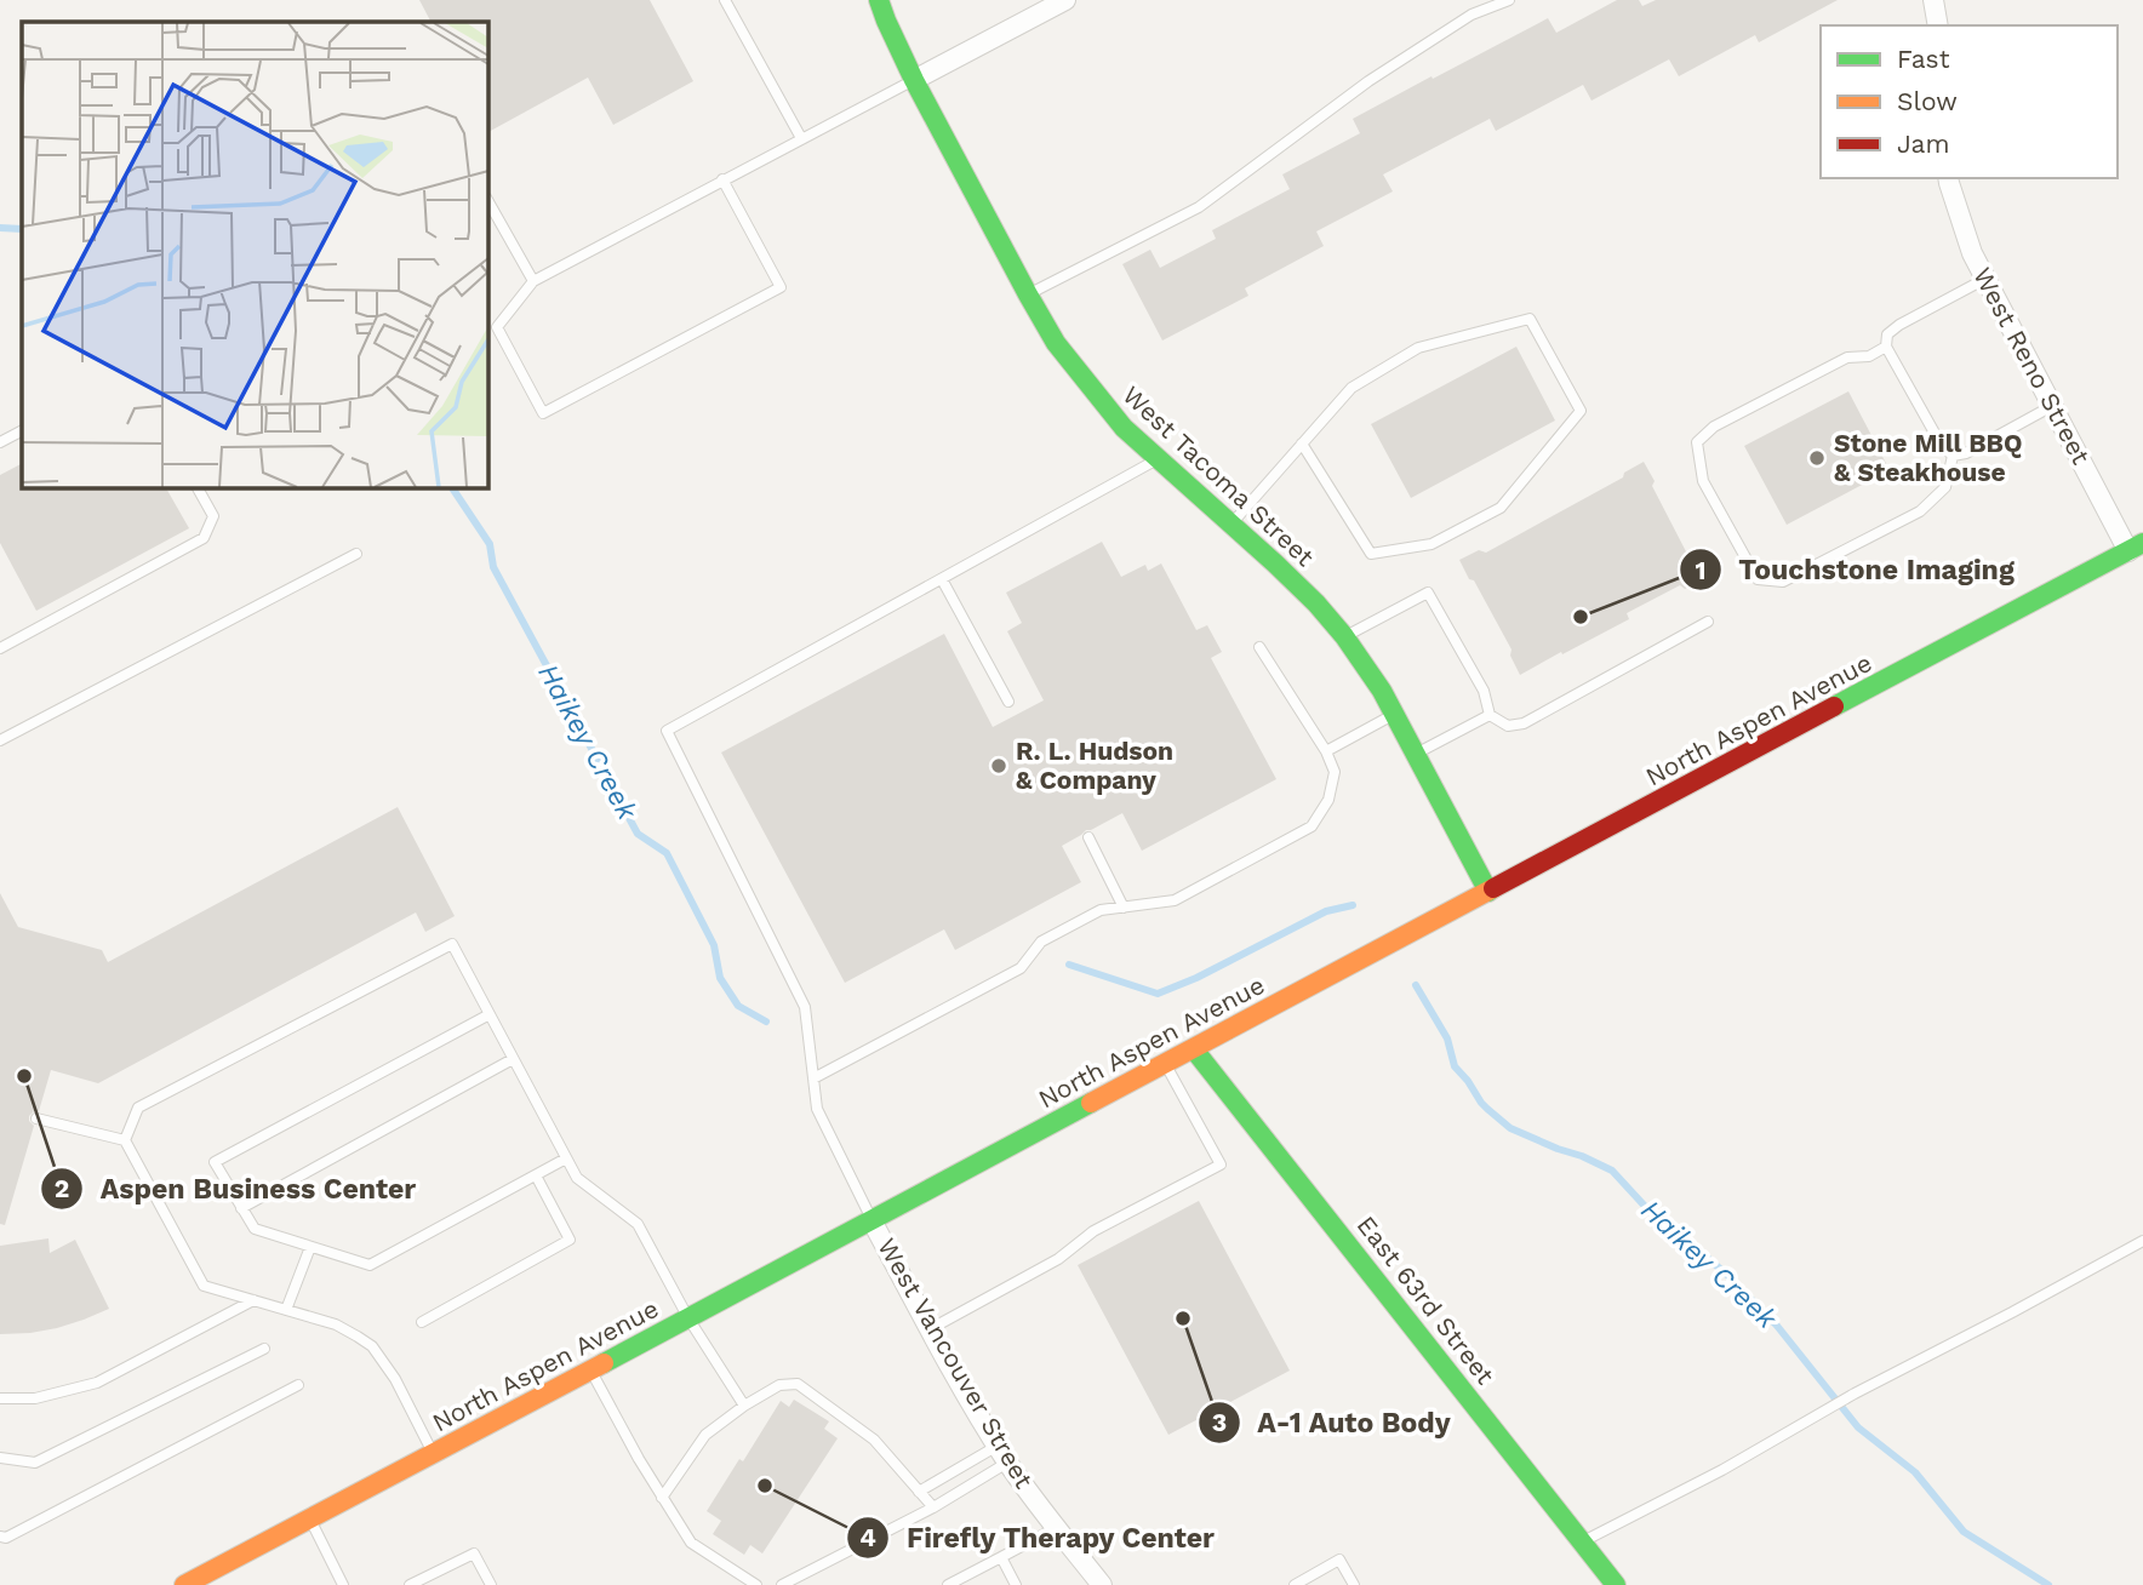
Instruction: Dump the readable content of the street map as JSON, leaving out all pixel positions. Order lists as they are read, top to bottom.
{
  "streets": {
    "main road": ["West Tacoma Street", "North Aspen Avenue", "East 63rd Street"],
    "street": ["West Reno Street", "West Vancouver Street"]
  },
  "crossings": [
    ["West Reno Street", "North Aspen Avenue"],
    ["West Tacoma Street", "North Aspen Avenue"],
    ["North Aspen Avenue", "East 63rd Street"],
    ["North Aspen Avenue", "West Vancouver Street"]
  ],
  "water": ["Haikey Creek"],
  "places": [
    "Stone Mill BBQ & Steakhouse",
    "Touchstone Imaging",
    "R. L. Hudson & Company",
    "Aspen Business Center",
    "A-1 Auto Body",
    "Firefly Therapy Center"
  ],
  "legend": ["Fast", "Slow", "Jam"]
}
